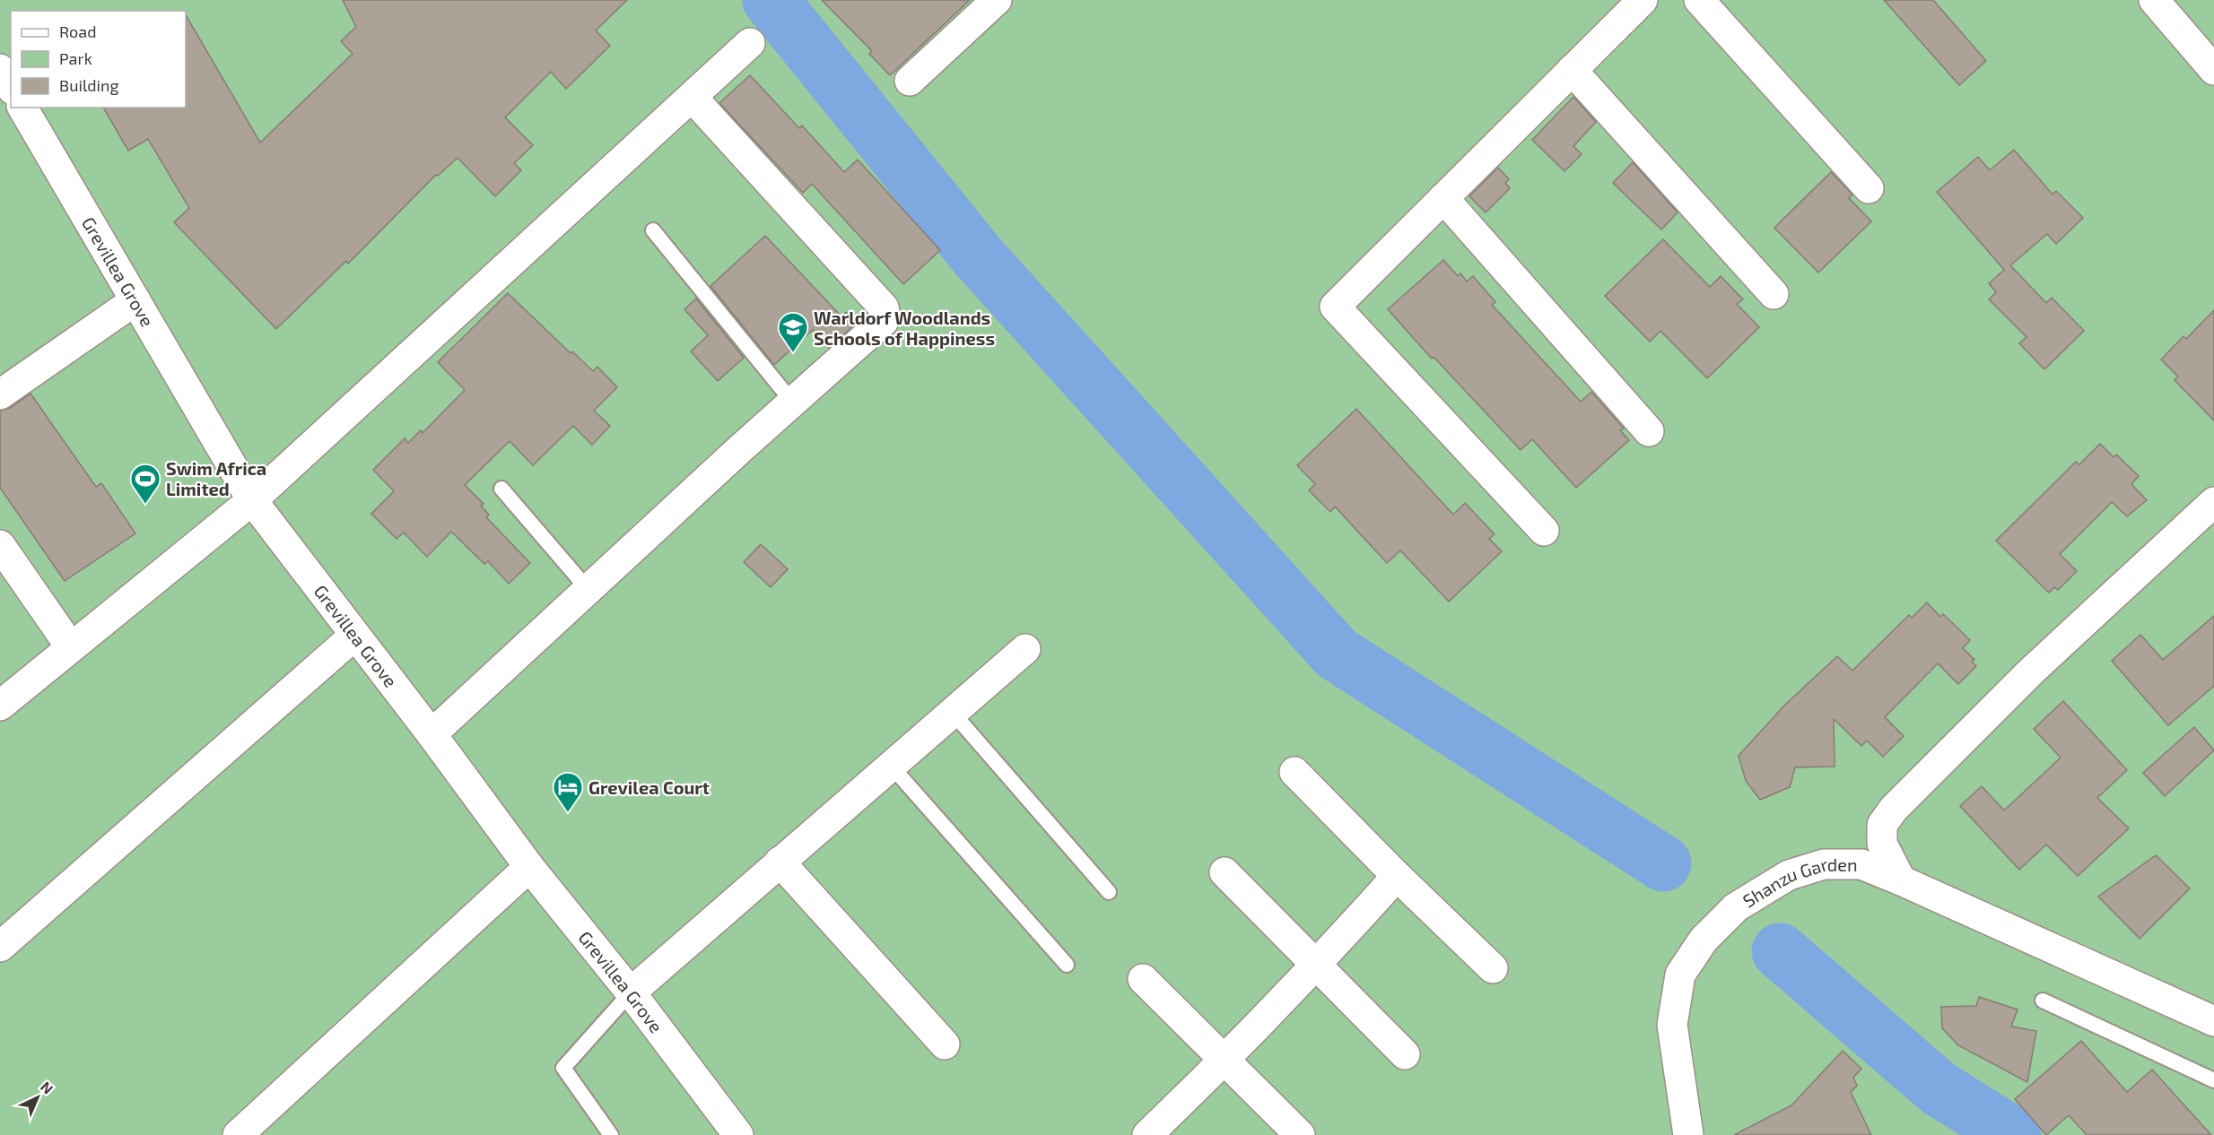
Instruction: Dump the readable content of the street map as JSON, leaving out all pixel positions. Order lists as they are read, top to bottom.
{
  "streets": {
    "street": ["Grevillea Grove", "Shanzu Garden"]
  },
  "places": {
    "school or university": ["Warldorf Woodlands Schools of Happiness"],
    "sports": ["Swim Africa Limited"],
    "hotel": ["Grevilea Court"]
  },
  "legend": ["Road", "Park", "Building"],
  "north": "top right"
}
